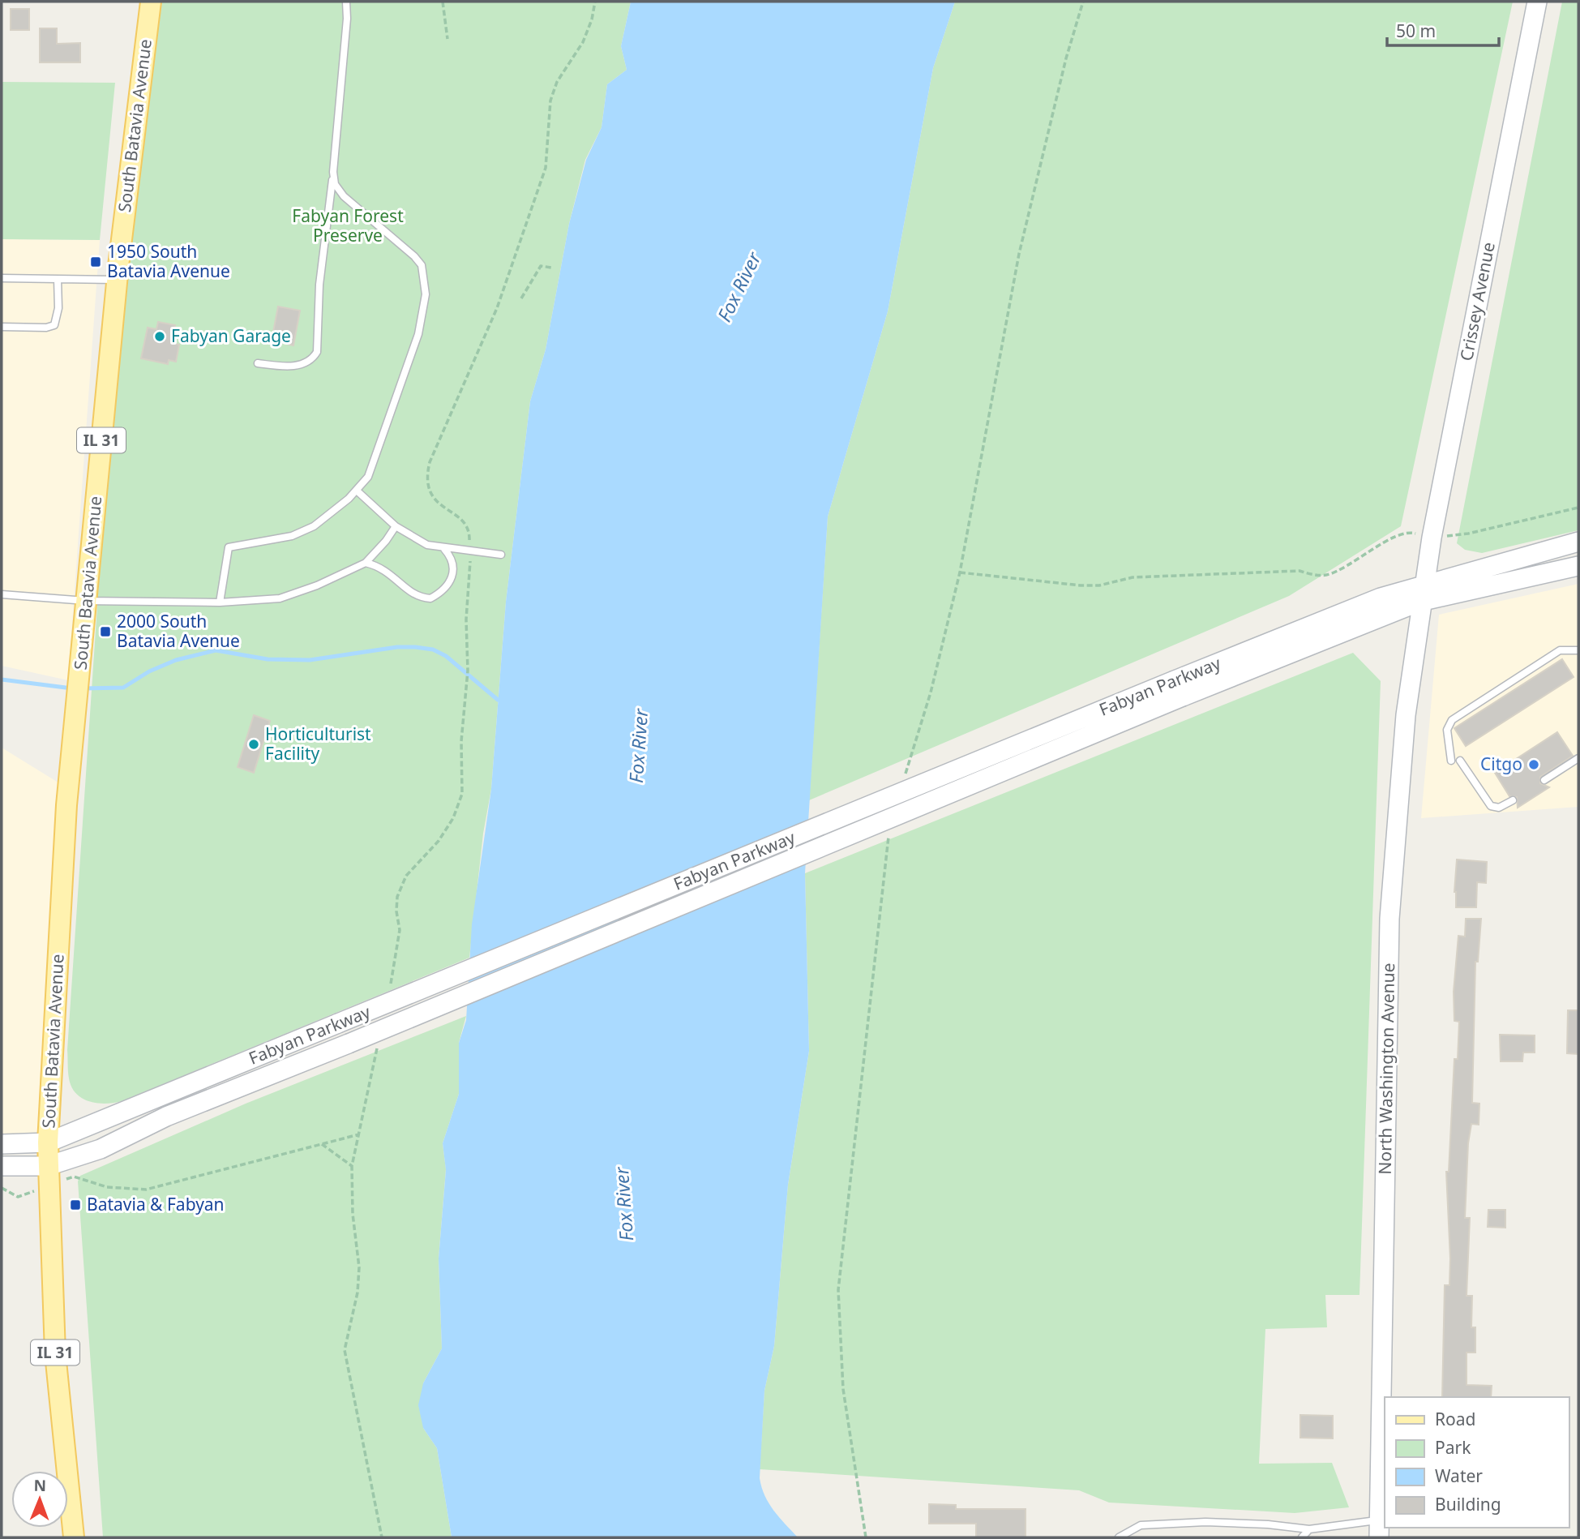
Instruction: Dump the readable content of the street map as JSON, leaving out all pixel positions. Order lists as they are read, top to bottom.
{
  "streets": {
    "main road": [
      "South Batavia Avenue",
      "Crissey Avenue",
      "IL 31",
      "Fabyan Parkway",
      "North Washington Avenue"
    ]
  },
  "crossings": [
    ["South Batavia Avenue", "IL 31"],
    ["South Batavia Avenue", "Fabyan Parkway"],
    ["Crissey Avenue", "Fabyan Parkway"],
    ["Crissey Avenue", "North Washington Avenue"],
    ["IL 31", "Fabyan Parkway"],
    ["Fabyan Parkway", "North Washington Avenue"]
  ],
  "water": ["Fox River"],
  "parks": ["Fabyan Forest Preserve"],
  "places": {
    "transit": ["1950 South Batavia Avenue", "2000 South Batavia Avenue", "Batavia & Fabyan"],
    "other": ["Fabyan Garage", "Horticulturist Facility", "Citgo"]
  },
  "legend": [
    "Road",
    "Park",
    "Water",
    "Building"
  ],
  "scale_bar": "50 m",
  "north": "top"
}
